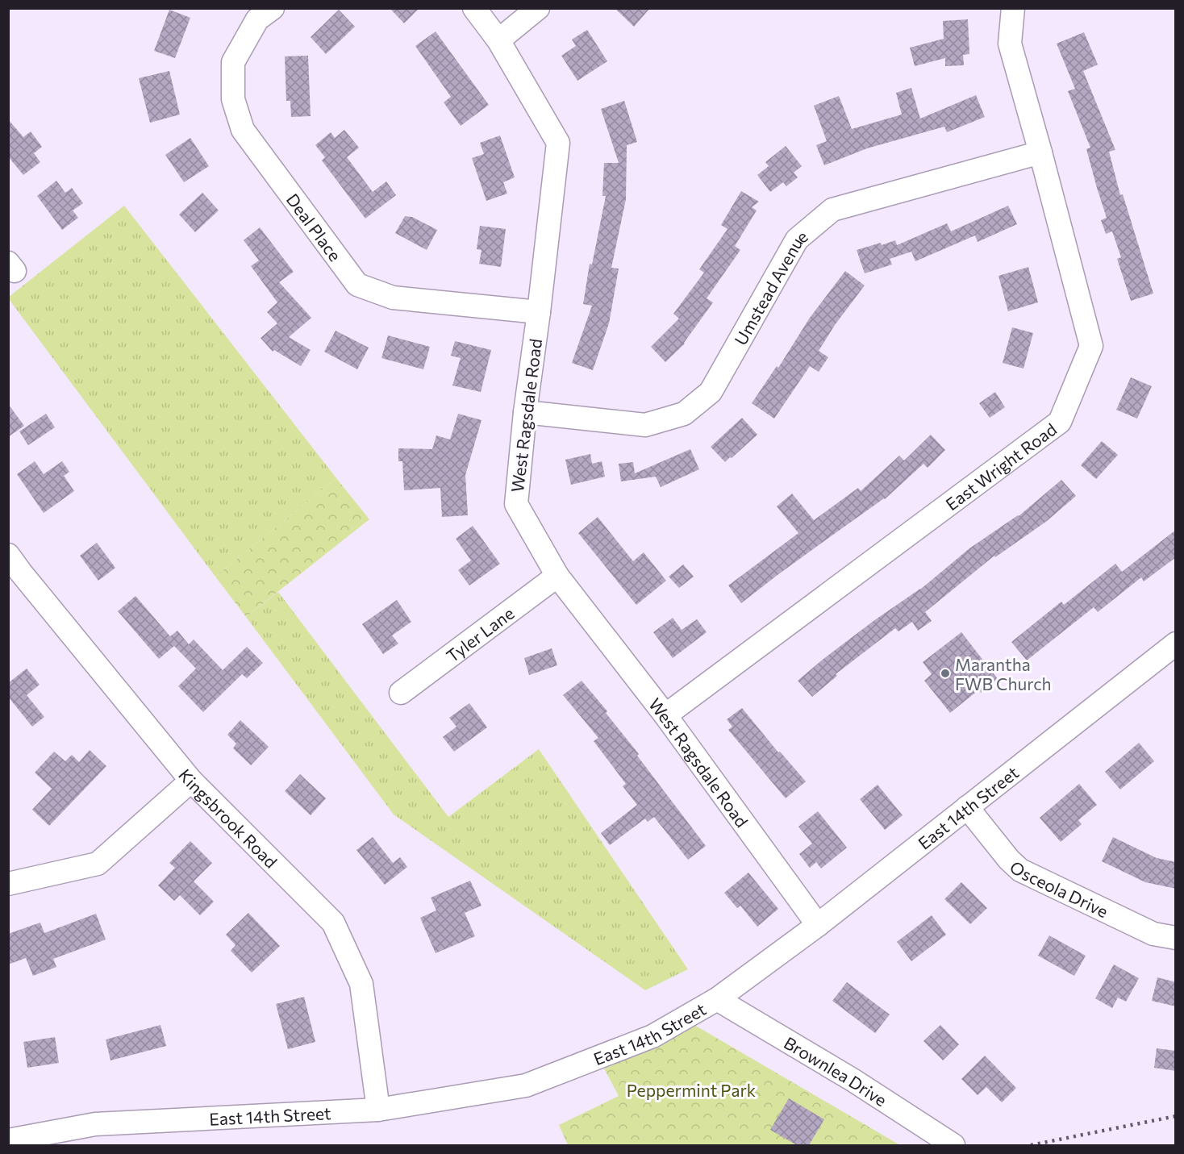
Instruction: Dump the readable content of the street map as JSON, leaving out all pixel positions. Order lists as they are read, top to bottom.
{
  "streets": {
    "street": [
      "Deal Place",
      "Umstead Avenue",
      "West Ragsdale Road",
      "East Wright Road",
      "Tyler Lane",
      "East 14th Street",
      "Kingsbrook Road",
      "Osceola Drive",
      "Brownlea Drive"
    ]
  },
  "crossings": [
    ["Deal Place", "West Ragsdale Road"],
    ["Umstead Avenue", "West Ragsdale Road"],
    ["Umstead Avenue", "East Wright Road"],
    ["West Ragsdale Road", "East Wright Road"],
    ["West Ragsdale Road", "Tyler Lane"],
    ["West Ragsdale Road", "East 14th Street"],
    ["East 14th Street", "Kingsbrook Road"],
    ["East 14th Street", "Osceola Drive"],
    ["East 14th Street", "Brownlea Drive"]
  ],
  "parks": ["Peppermint Park"],
  "places": ["Marantha FWB Church"]
}
